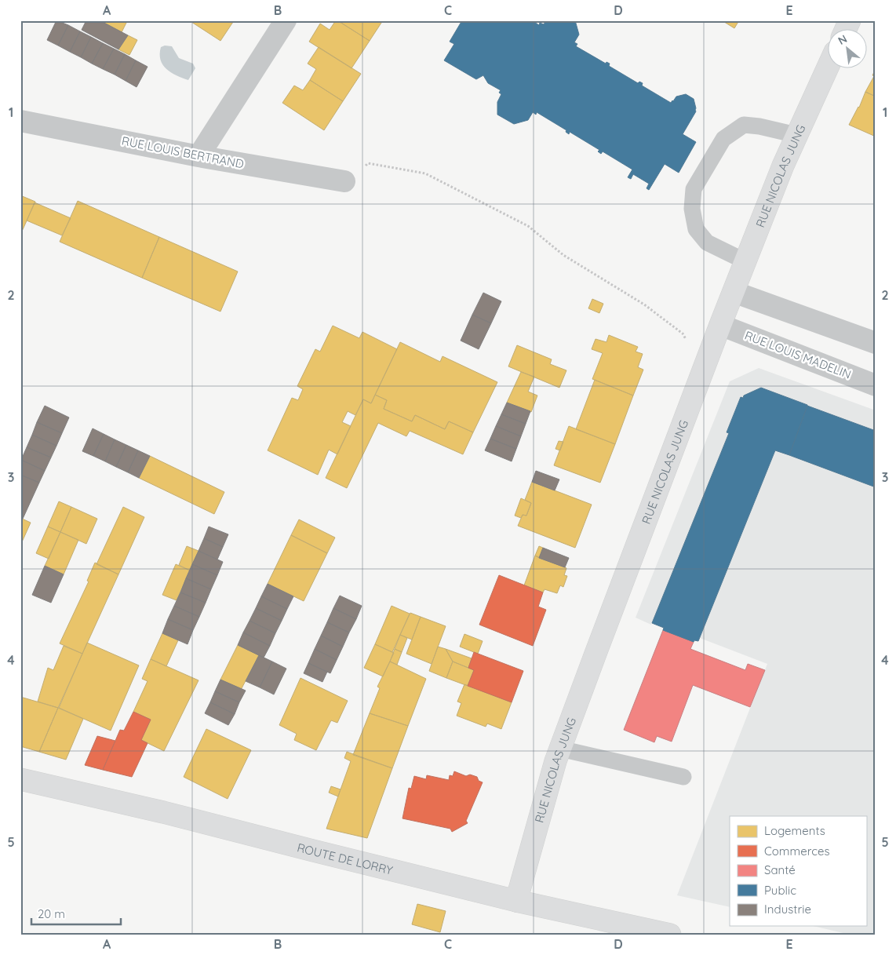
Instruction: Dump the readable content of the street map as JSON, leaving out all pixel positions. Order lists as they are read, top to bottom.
{
  "streets": {
    "main road": ["RUE NICOLAS JUNG", "ROUTE DE LORRY"],
    "street": ["RUE LOUIS BERTRAND", "RUE LOUIS MADELIN"]
  },
  "crossings": [
    ["RUE NICOLAS JUNG", "RUE LOUIS MADELIN"],
    ["RUE NICOLAS JUNG", "ROUTE DE LORRY"]
  ],
  "legend": [
    "Logements",
    "Commerces",
    "Santé",
    "Public",
    "Industrie"
  ],
  "scale_bar": "20 m",
  "north": "top left",
  "grid": {
    "columns": [
      "A",
      "B",
      "C",
      "D",
      "E"
    ],
    "rows": [
      "1",
      "2",
      "3",
      "4",
      "5"
    ]
  }
}
